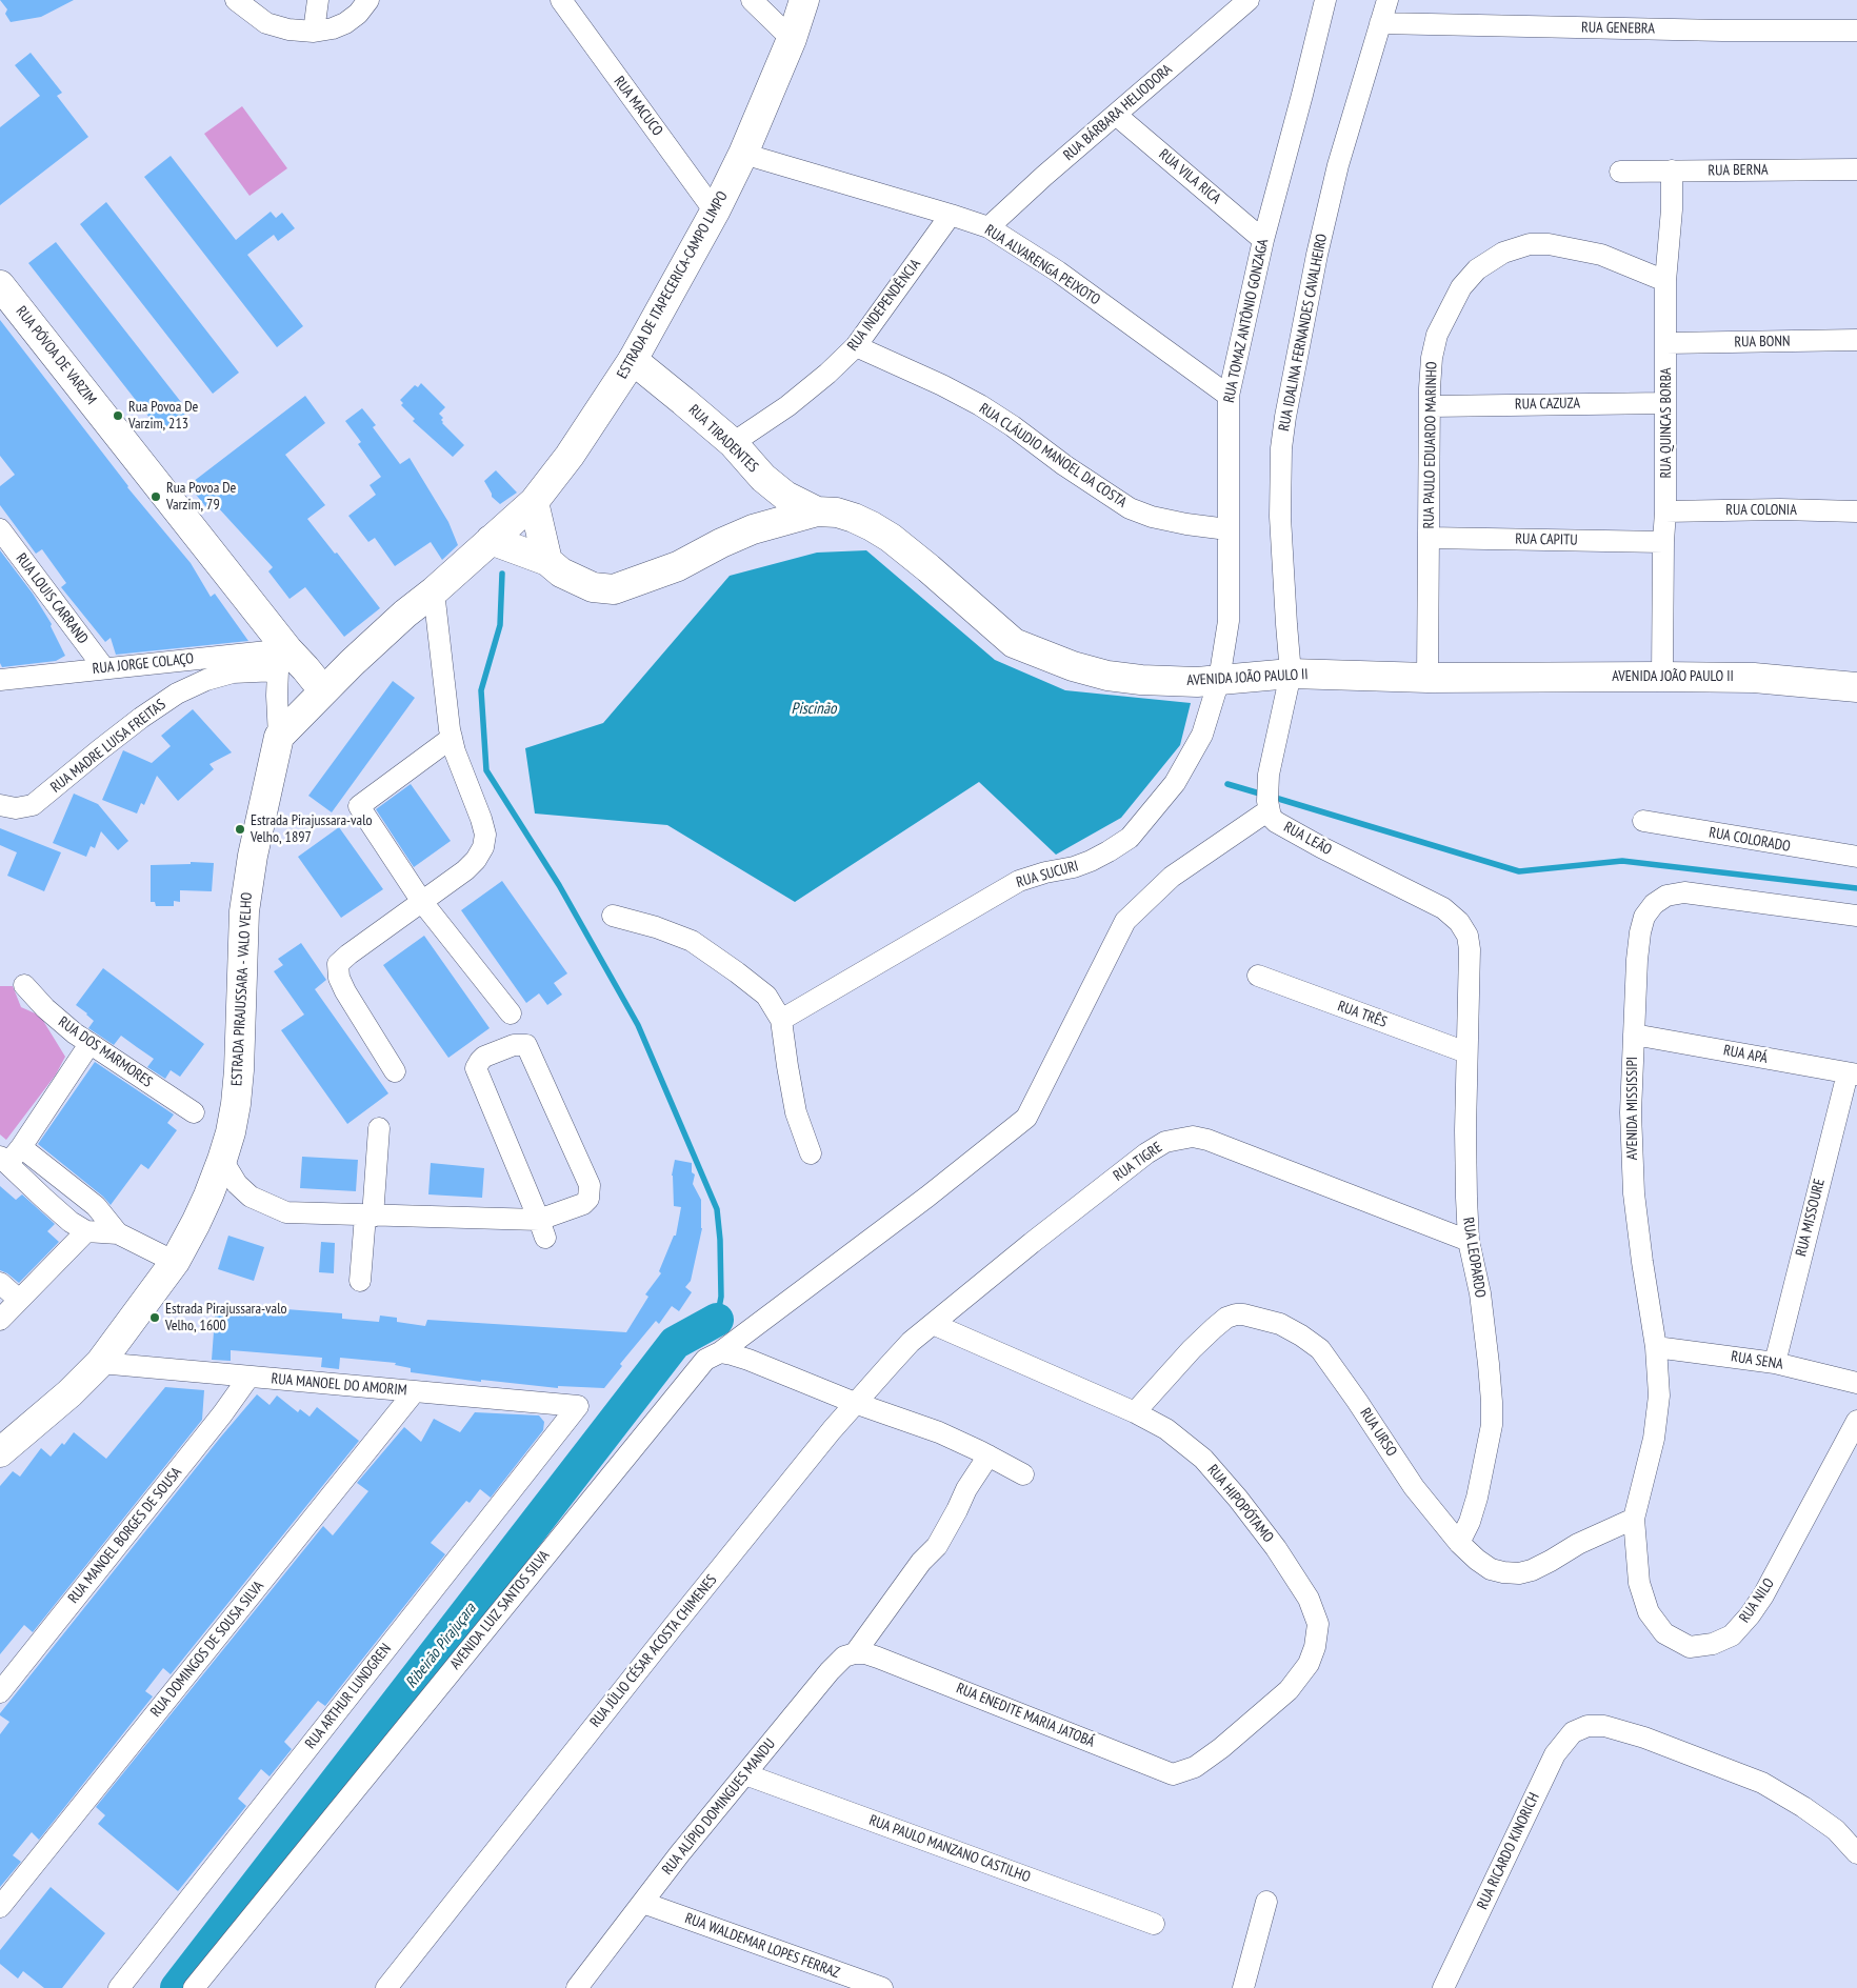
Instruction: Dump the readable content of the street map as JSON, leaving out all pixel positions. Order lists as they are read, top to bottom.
{
  "streets": {
    "main road": [
      "ESTRADA DE ITAPECERICA-CAMPO LIMPO",
      "RUA PÓVOA DE VARZIM",
      "RUA TIRADENTES",
      "AVENIDA JOÃO PAULO II",
      "ESTRADA PIRAJUSSARA - VALO VELHO"
    ],
    "street": [
      "RUA GENEBRA",
      "RUA MACUCO",
      "RUA BÁRBARA HELIODORA",
      "RUA BERNA",
      "RUA VILA RICA",
      "RUA ALVARENGA PEIXOTO",
      "RUA INDEPENDÊNCIA",
      "RUA TOMAZ ANTÔNIO GONZAGA",
      "RUA IDALINA FERNANDES CAVALHEIRO",
      "RUA BONN",
      "RUA CAZUZA",
      "RUA QUINCAS BORBA",
      "RUA PAULO EDUARDO MARINHO",
      "RUA CLÁUDIO MANOEL DA COSTA",
      "RUA COLONIA",
      "RUA CAPITU",
      "RUA LOUIS CARRAND",
      "RUA JORGE COLAÇO",
      "RUA MADRE LUISA FREITAS",
      "RUA LEÃO",
      "RUA COLORADO",
      "RUA SUCURI",
      "RUA TRÊS",
      "RUA DOS MARMORES",
      "RUA APÁ",
      "AVENIDA MISSISSIPI",
      "RUA TIGRE",
      "RUA MISSOURE",
      "RUA LEOPARDO",
      "RUA SENA",
      "RUA MANOEL DO AMORIM",
      "RUA URSO",
      "RUA HIPOPÓTAMO",
      "RUA MANOEL BORGES DE SOUSA",
      "RUA NILO",
      "AVENIDA LUIZ SANTOS SILVA",
      "RUA DOMINGOS DE SOUSA SILVA",
      "RUA JÚLIO CÉSAR ACOSTA CHIMENES",
      "RUA ARTHUR LUNDGREN",
      "RUA ENEDITE MARIA JATOBÁ",
      "RUA ALÍPIO DOMINGUES MANDU",
      "RUA PAULO MANZANO CASTILHO",
      "RUA RICARDO KINORICH",
      "RUA WALDEMAR LOPES FERRAZ"
    ]
  },
  "crossings": [
    ["RUA GENEBRA", "RUA IDALINA FERNANDES CAVALHEIRO"],
    ["RUA MACUCO", "ESTRADA DE ITAPECERICA-CAMPO LIMPO"],
    ["RUA BÁRBARA HELIODORA", "RUA VILA RICA"],
    ["RUA BÁRBARA HELIODORA", "RUA ALVARENGA PEIXOTO"],
    ["RUA BERNA", "RUA QUINCAS BORBA"],
    ["RUA VILA RICA", "RUA TOMAZ ANTÔNIO GONZAGA"],
    ["RUA ALVARENGA PEIXOTO", "ESTRADA DE ITAPECERICA-CAMPO LIMPO"],
    ["RUA ALVARENGA PEIXOTO", "RUA INDEPENDÊNCIA"],
    ["RUA ALVARENGA PEIXOTO", "RUA TOMAZ ANTÔNIO GONZAGA"],
    ["ESTRADA DE ITAPECERICA-CAMPO LIMPO", "RUA TIRADENTES"],
    ["ESTRADA DE ITAPECERICA-CAMPO LIMPO", "AVENIDA JOÃO PAULO II"],
    ["RUA INDEPENDÊNCIA", "RUA TIRADENTES"],
    ["RUA INDEPENDÊNCIA", "RUA CLÁUDIO MANOEL DA COSTA"],
    ["RUA TOMAZ ANTÔNIO GONZAGA", "RUA CLÁUDIO MANOEL DA COSTA"],
    ["RUA TOMAZ ANTÔNIO GONZAGA", "AVENIDA JOÃO PAULO II"],
    ["RUA TOMAZ ANTÔNIO GONZAGA", "RUA SUCURI"],
    ["RUA IDALINA FERNANDES CAVALHEIRO", "AVENIDA JOÃO PAULO II"],
    ["RUA BONN", "RUA QUINCAS BORBA"],
    ["RUA PÓVOA DE VARZIM", "RUA JORGE COLAÇO"],
    ["RUA PÓVOA DE VARZIM", "RUA MADRE LUISA FREITAS"],
    ["RUA CAZUZA", "RUA QUINCAS BORBA"],
    ["RUA CAZUZA", "RUA PAULO EDUARDO MARINHO"],
    ["RUA QUINCAS BORBA", "RUA PAULO EDUARDO MARINHO"],
    ["RUA QUINCAS BORBA", "RUA COLONIA"],
    ["RUA QUINCAS BORBA", "RUA CAPITU"],
    ["RUA QUINCAS BORBA", "AVENIDA JOÃO PAULO II"],
    ["RUA TIRADENTES", "AVENIDA JOÃO PAULO II"],
    ["RUA PAULO EDUARDO MARINHO", "RUA CAPITU"],
    ["RUA PAULO EDUARDO MARINHO", "AVENIDA JOÃO PAULO II"],
    ["RUA LOUIS CARRAND", "RUA JORGE COLAÇO"],
    ["RUA JORGE COLAÇO", "RUA MADRE LUISA FREITAS"],
    ["AVENIDA JOÃO PAULO II", "RUA SUCURI"],
    ["RUA LEÃO", "RUA LEOPARDO"],
    ["RUA LEÃO", "AVENIDA LUIZ SANTOS SILVA"],
    ["ESTRADA PIRAJUSSARA - VALO VELHO", "RUA MANOEL DO AMORIM"],
    ["RUA TRÊS", "RUA LEOPARDO"],
    ["RUA APÁ", "AVENIDA MISSISSIPI"],
    ["RUA APÁ", "RUA MISSOURE"],
    ["AVENIDA MISSISSIPI", "RUA SENA"],
    ["AVENIDA MISSISSIPI", "RUA URSO"],
    ["AVENIDA MISSISSIPI", "RUA NILO"],
    ["RUA TIGRE", "RUA LEOPARDO"],
    ["RUA TIGRE", "RUA HIPOPÓTAMO"],
    ["RUA TIGRE", "RUA JÚLIO CÉSAR ACOSTA CHIMENES"],
    ["RUA MISSOURE", "RUA SENA"],
    ["RUA LEOPARDO", "RUA URSO"],
    ["RUA MANOEL DO AMORIM", "RUA MANOEL BORGES DE SOUSA"],
    ["RUA MANOEL DO AMORIM", "RUA DOMINGOS DE SOUSA SILVA"],
    ["RUA MANOEL DO AMORIM", "RUA ARTHUR LUNDGREN"],
    ["RUA URSO", "RUA HIPOPÓTAMO"],
    ["RUA URSO", "RUA NILO"],
    ["RUA HIPOPÓTAMO", "RUA JÚLIO CÉSAR ACOSTA CHIMENES"],
    ["RUA HIPOPÓTAMO", "RUA ENEDITE MARIA JATOBÁ"],
    ["RUA ENEDITE MARIA JATOBÁ", "RUA ALÍPIO DOMINGUES MANDU"],
    ["RUA ALÍPIO DOMINGUES MANDU", "RUA PAULO MANZANO CASTILHO"],
    ["RUA ALÍPIO DOMINGUES MANDU", "RUA WALDEMAR LOPES FERRAZ"]
  ],
  "water": ["Piscinão", "Ribeirão Pirajuçara"],
  "places": [
    "Rua Povoa De Varzim, 213",
    "Rua Povoa De Varzim, 79",
    "Estrada Pirajussara-valo Velho, 1897",
    "Estrada Pirajussara-valo Velho, 1600"
  ]
}
